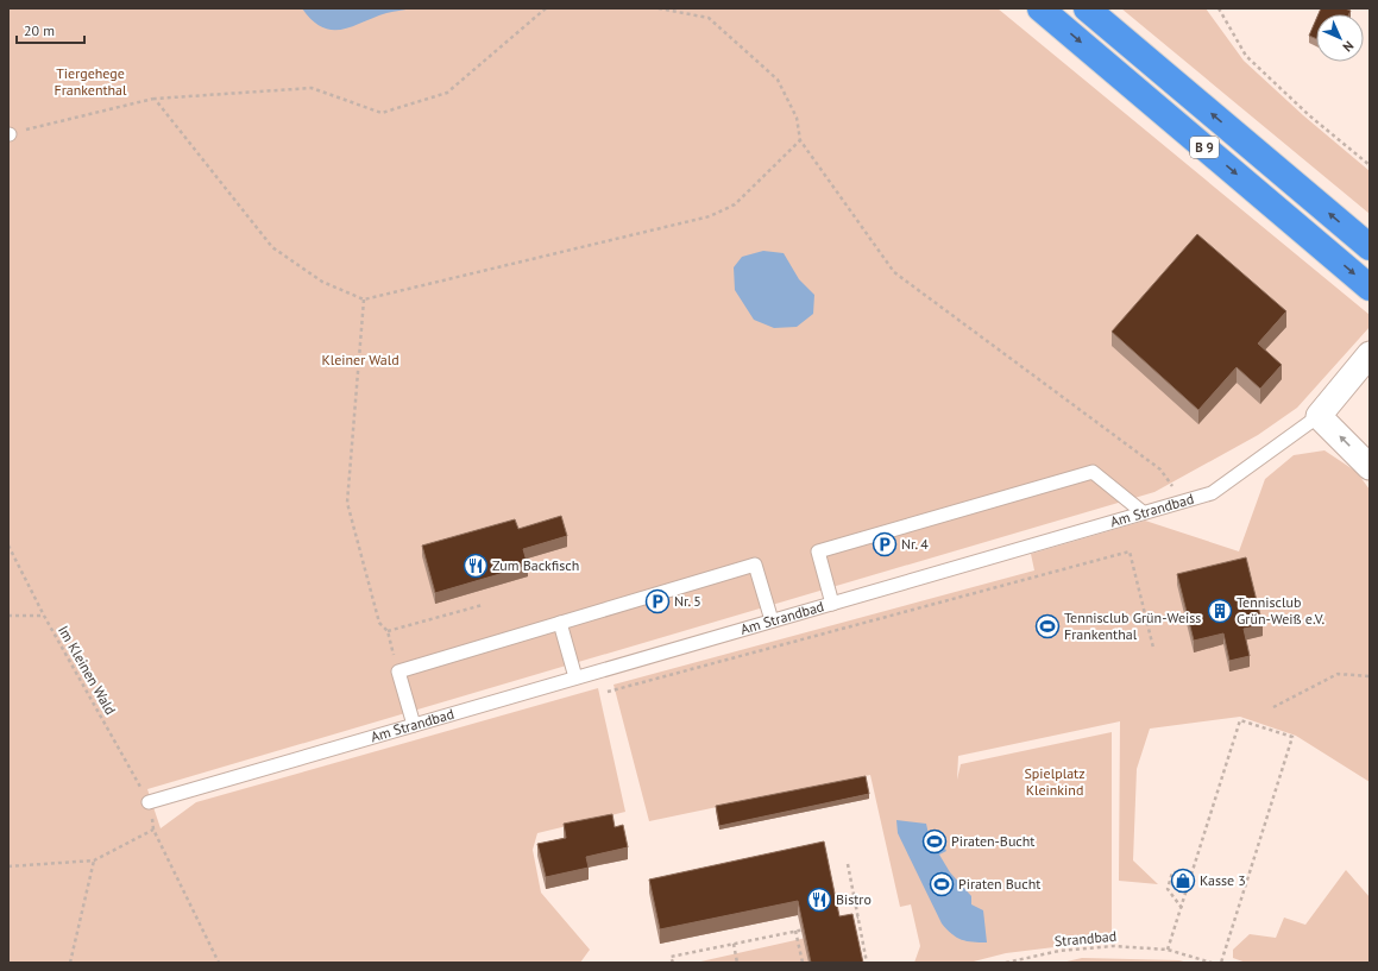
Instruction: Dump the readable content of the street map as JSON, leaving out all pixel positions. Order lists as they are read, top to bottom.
{
  "streets": {
    "highway": ["B 9"],
    "street": ["Am Strandbad"],
    "path": ["Im Kleinen Wald", "Strandbad"]
  },
  "crossings": [
    ["Am Strandbad", "Im Kleinen Wald"]
  ],
  "parks": ["Tiergehege Frankenthal", "Kleiner Wald", "Spielplatz Kleinkind"],
  "places": {
    "parking": ["Nr. 4", "Nr. 5"],
    "restaurant": ["Zum Backfisch", "Bistro"],
    "building": ["Tennisclub Grün-Weiß e.V."],
    "sports": ["Tennisclub Grün-Weiss Frankenthal", "Piraten-Bucht", "Piraten Bucht"],
    "shop": ["Kasse 3"]
  },
  "scale_bar": "20 m",
  "north": "bottom right"
}
